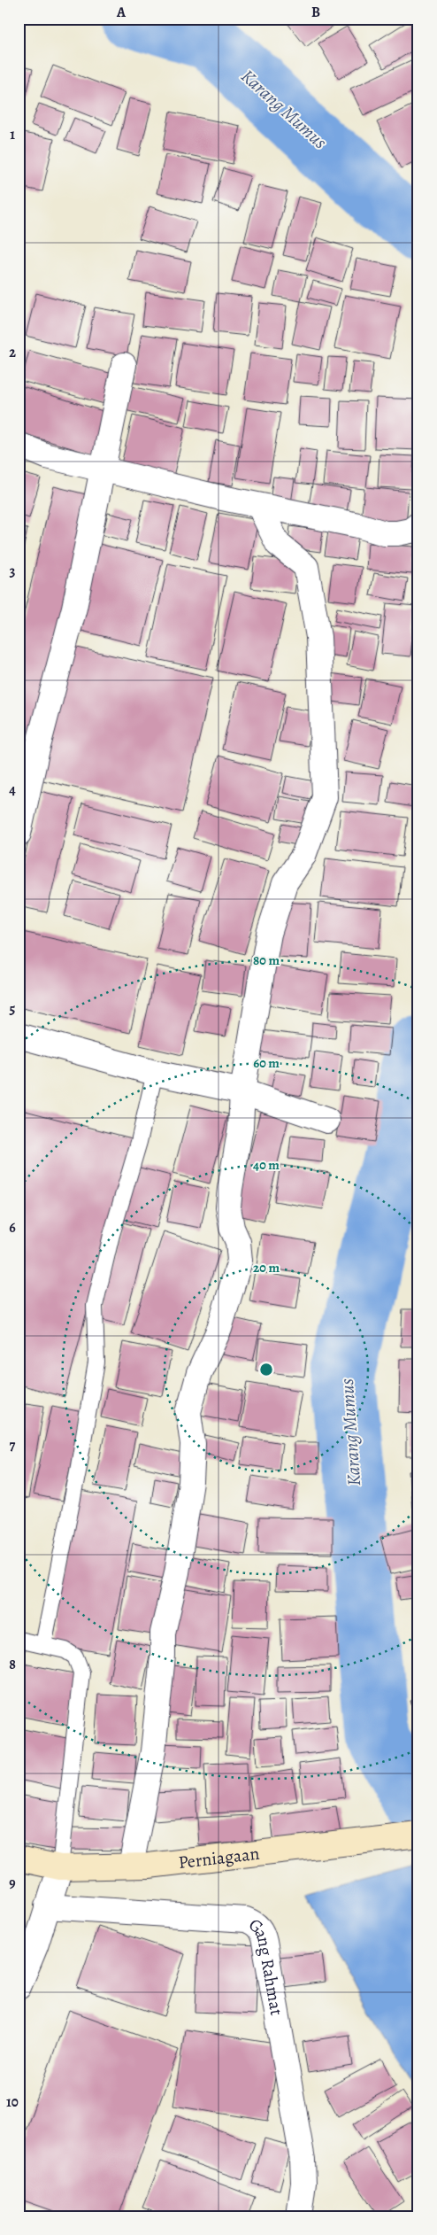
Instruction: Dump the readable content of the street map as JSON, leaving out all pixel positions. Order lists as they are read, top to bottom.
{
  "streets": {
    "street": ["Perniagaan", "Gang Rahmat"]
  },
  "water": ["Karang Mumus"],
  "grid": {
    "columns": ["A", "B"],
    "rows": [
      "1",
      "2",
      "3",
      "4",
      "5",
      "6",
      "7",
      "8",
      "9",
      "10"
    ]
  },
  "rings": [
    "80 m",
    "60 m",
    "40 m",
    "20 m"
  ]
}
